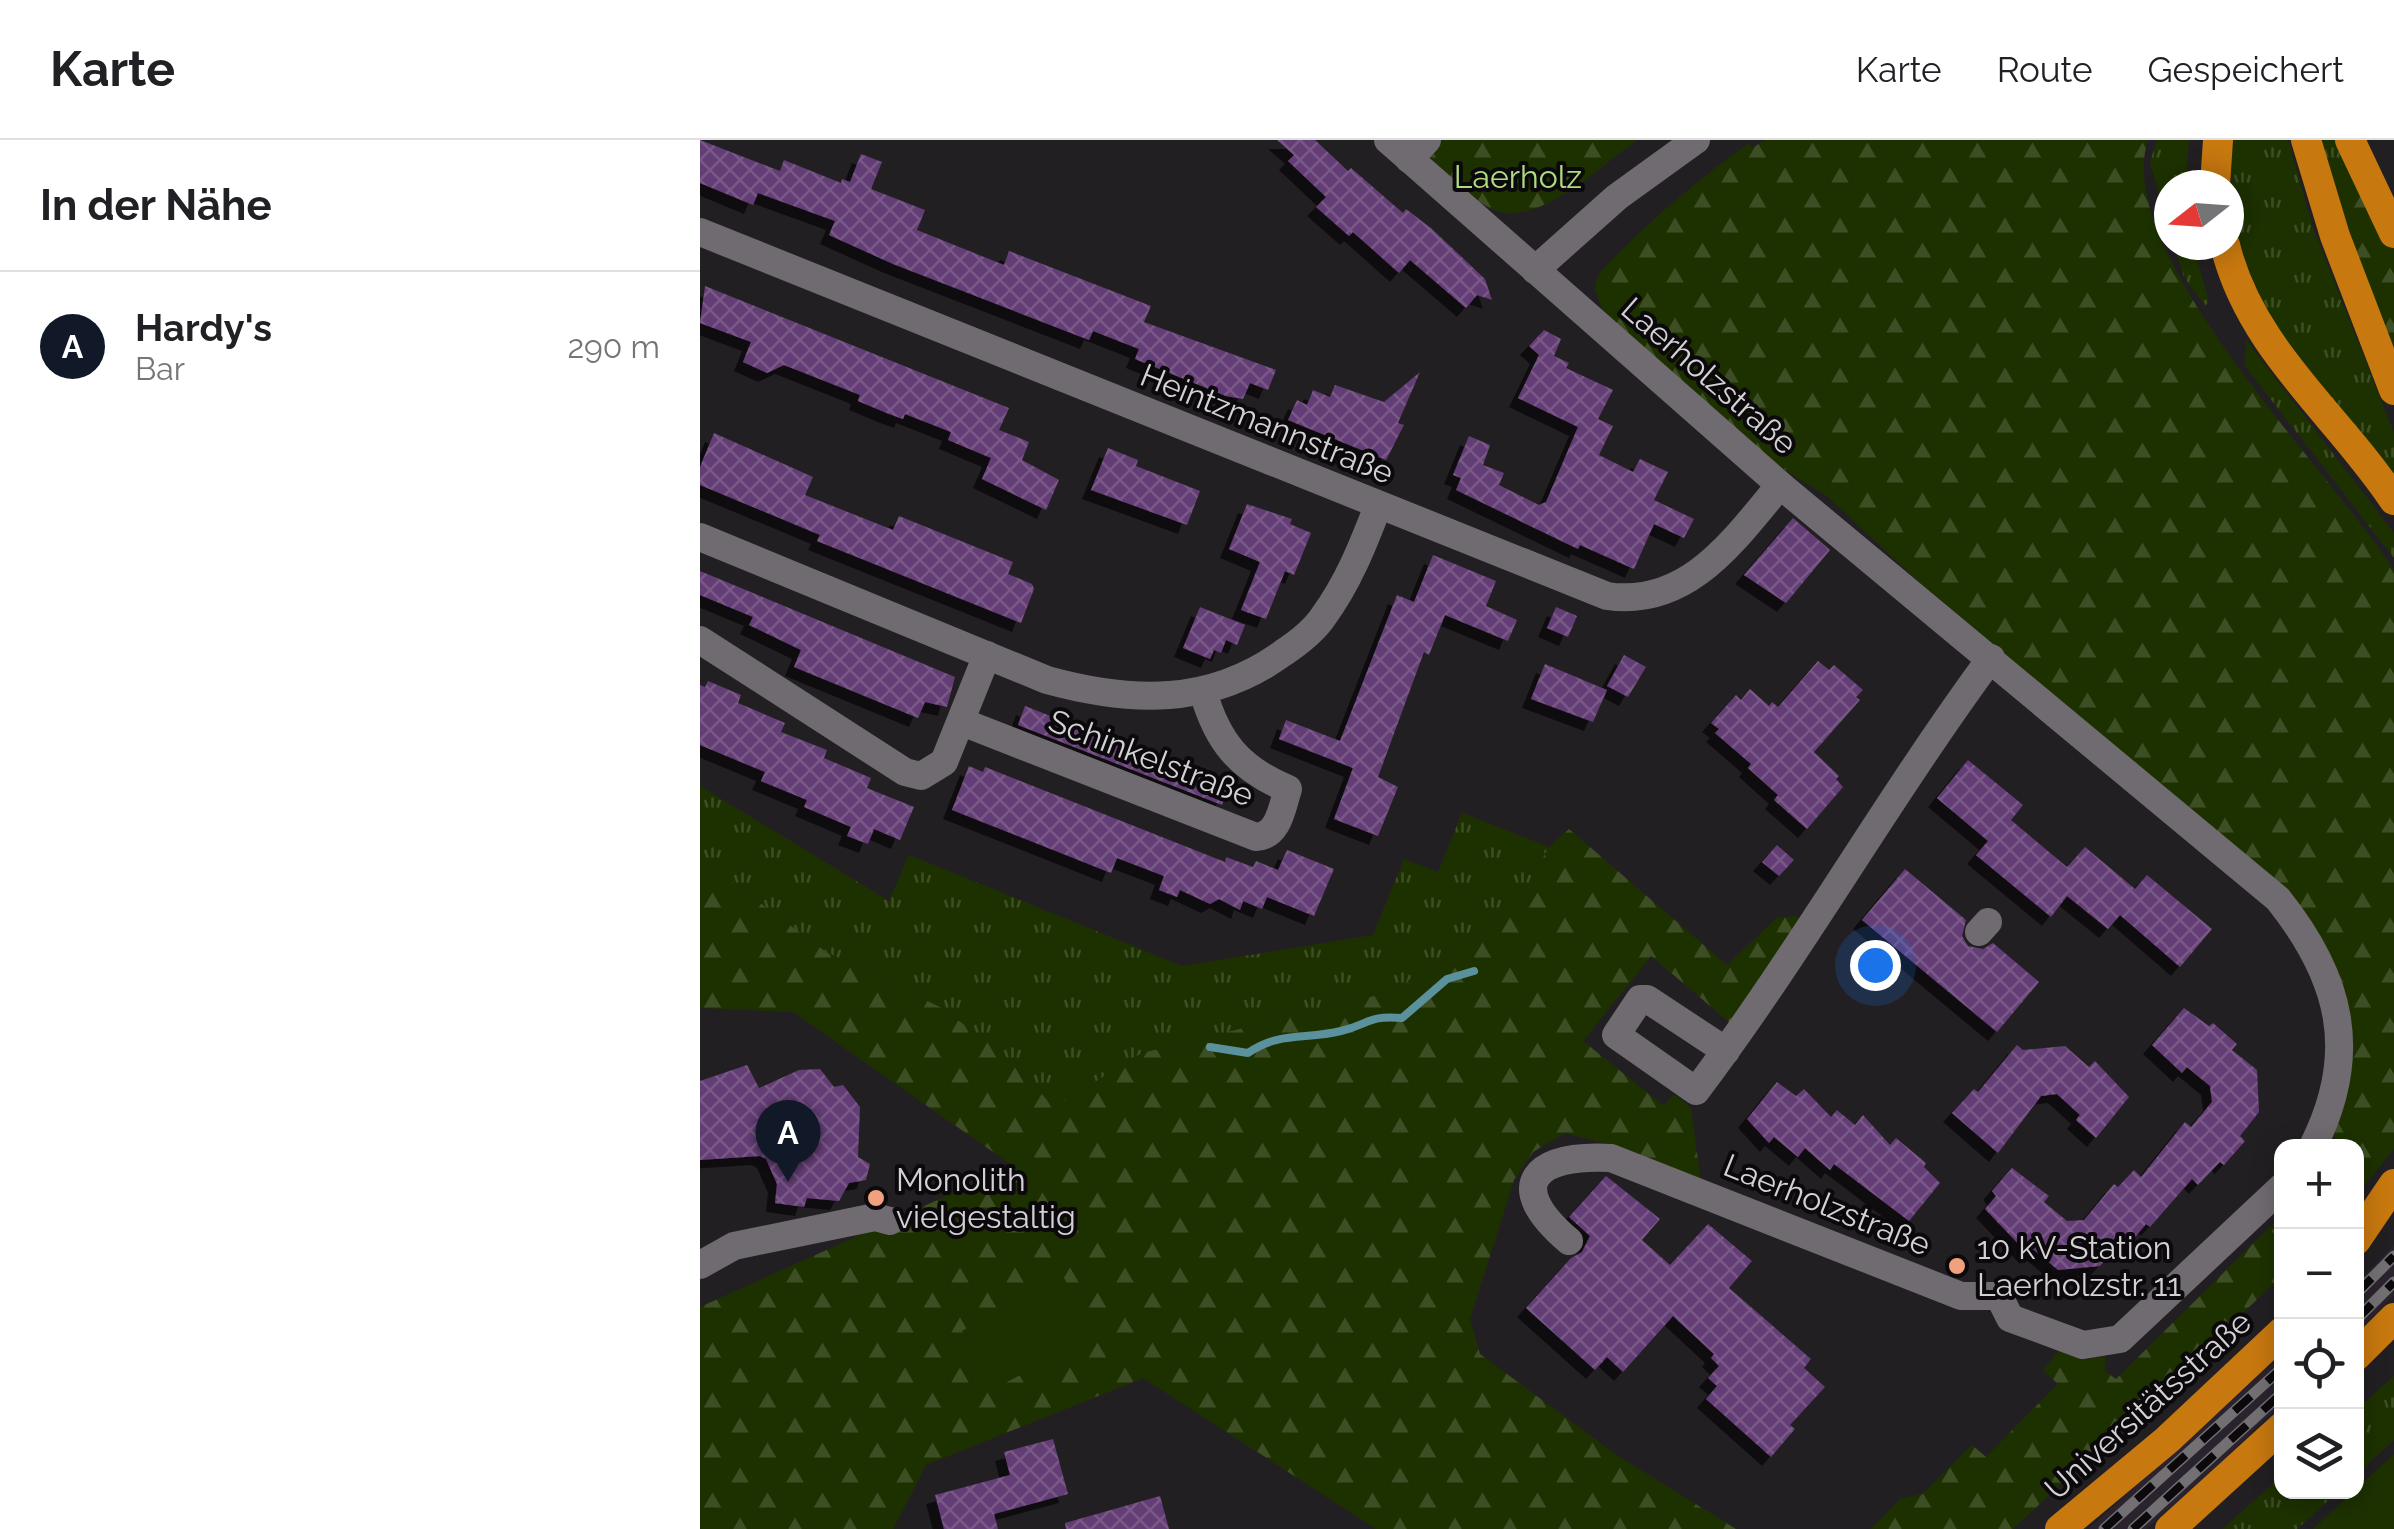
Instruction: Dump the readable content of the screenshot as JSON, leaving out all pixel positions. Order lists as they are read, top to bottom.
{
  "streets": {
    "highway": ["Universitätsstraße"],
    "street": ["Laerholzstraße", "Heintzmannstraße", "Schinkelstraße"]
  },
  "crossings": [
    ["Laerholzstraße", "Heintzmannstraße"],
    ["Heintzmannstraße", "Schinkelstraße"]
  ],
  "parks": ["Laerholz"],
  "places": ["Monolith vielgestaltig", "10 kV-Station Laerholzstr. 11"],
  "north": "left",
  "page": {
    "header": "Karte",
    "nav": ["Karte", "Route", "Gespeichert"],
    "heading": "In der Nähe",
    "list": [
      {
        "mark": "A",
        "name": "Hardy's",
        "note": "Bar",
        "value": "290 m"
      }
    ],
    "pins": "A",
    "map_buttons": ["+", "−"]
  }
}
